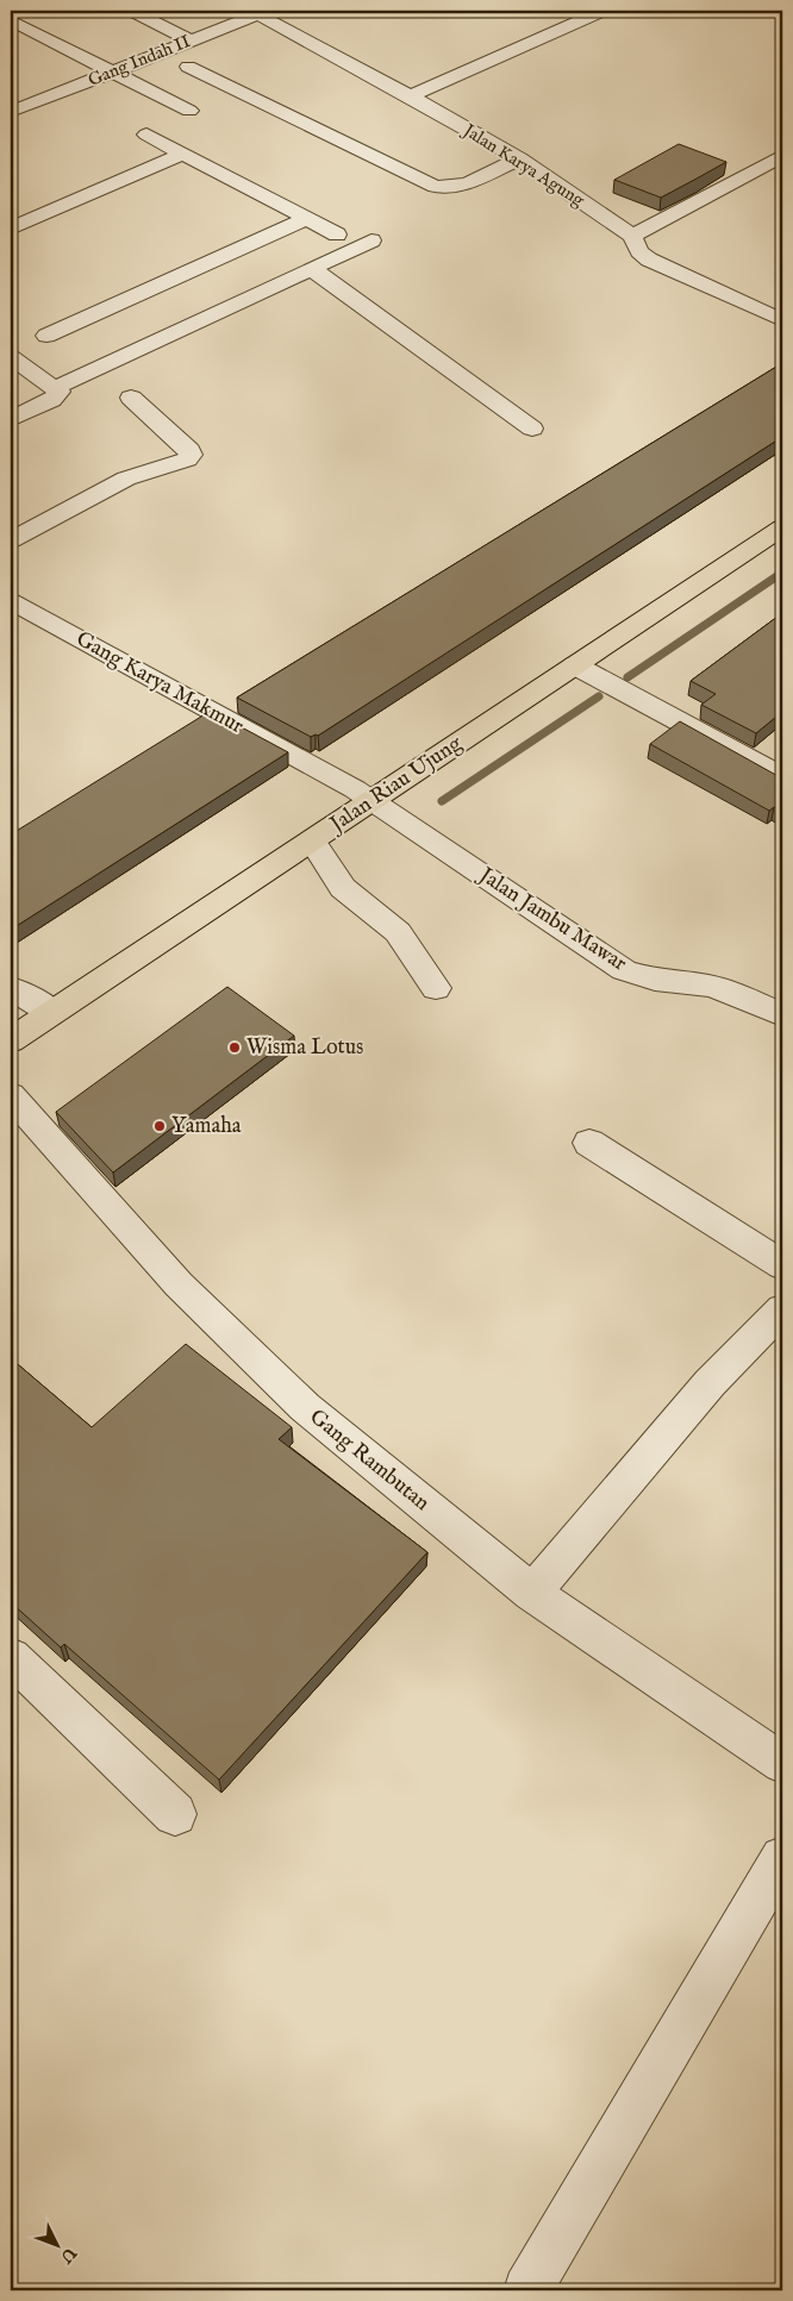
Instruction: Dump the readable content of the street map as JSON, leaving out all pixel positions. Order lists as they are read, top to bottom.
{
  "streets": {
    "main road": ["Jalan Riau Ujung"],
    "street": [
      "Gang Indah II",
      "Jalan Karya Agung",
      "Gang Karya Makmur",
      "Jalan Jambu Mawar",
      "Gang Rambutan"
    ]
  },
  "crossings": [
    ["Gang Indah II", "Jalan Karya Agung"],
    ["Gang Karya Makmur", "Jalan Riau Ujung"],
    ["Gang Karya Makmur", "Jalan Jambu Mawar"],
    ["Jalan Riau Ujung", "Jalan Jambu Mawar"]
  ],
  "places": ["Wisma Lotus", "Yamaha"],
  "north": "bottom right"
}
